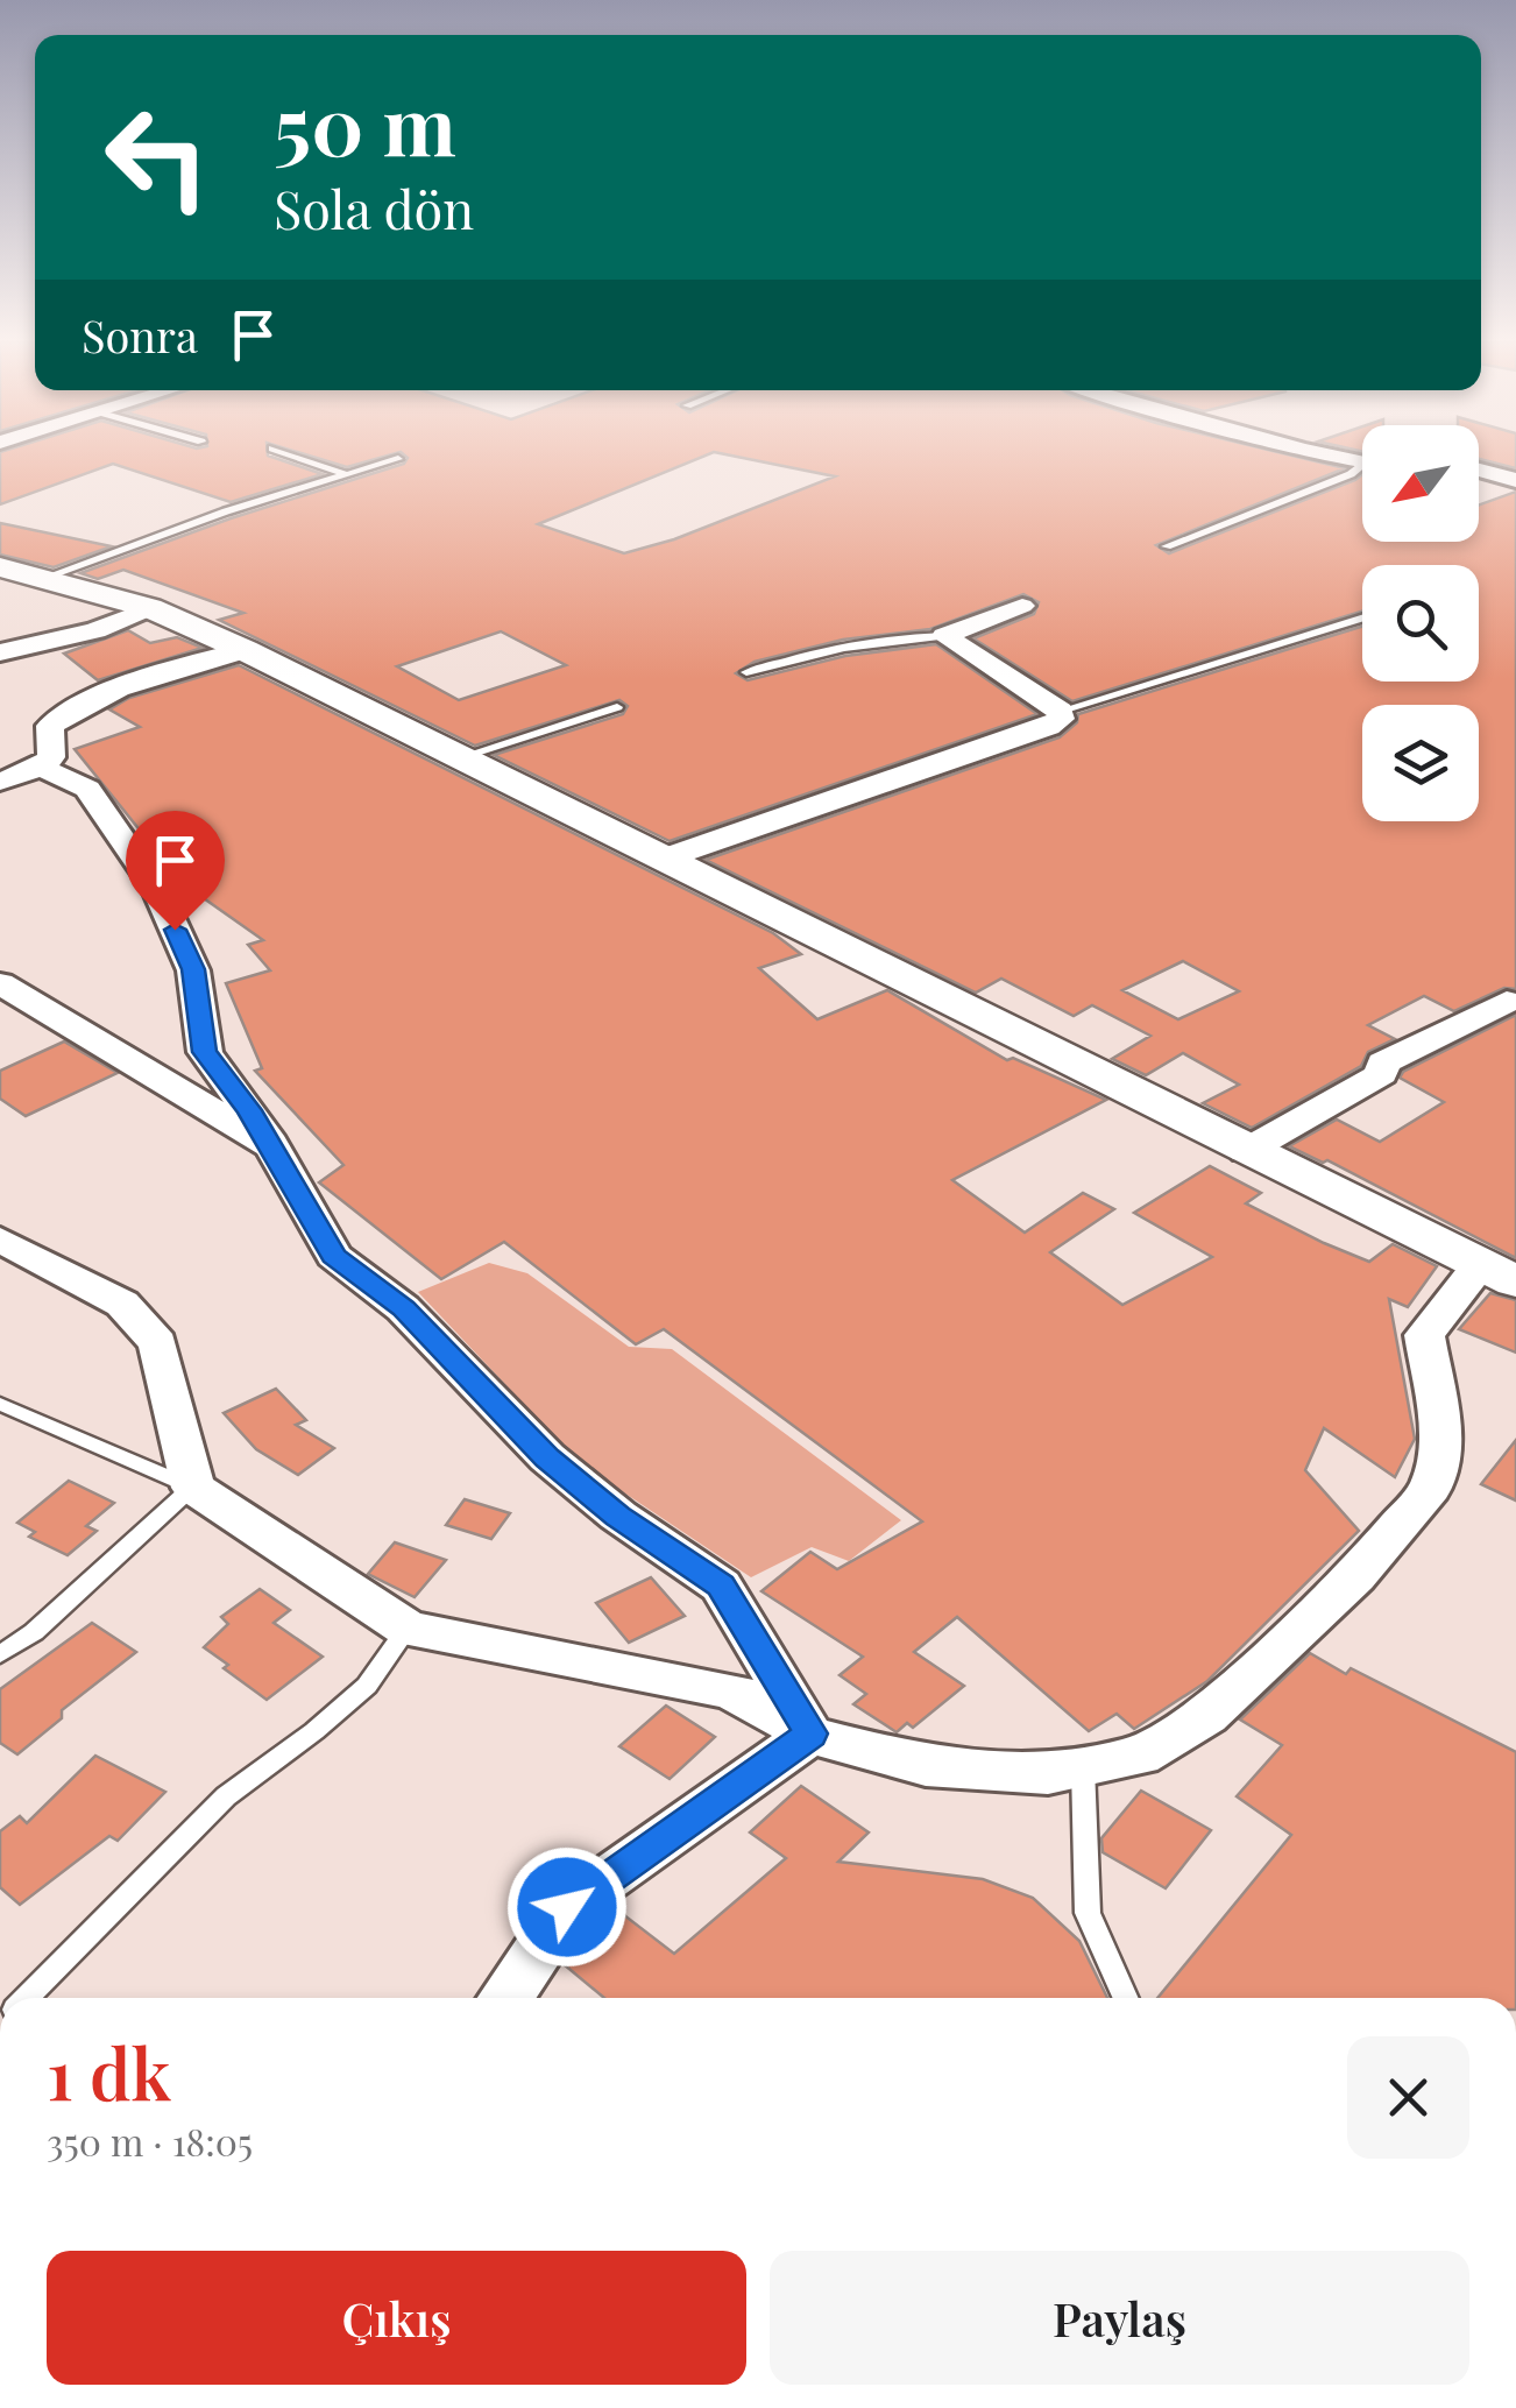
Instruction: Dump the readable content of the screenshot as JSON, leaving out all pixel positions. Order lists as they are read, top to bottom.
{
  "north": "bottom left",
  "page": {
    "turn": ["50 m", "Sola dön"],
    "then": "Sonra",
    "heading": ["1 dk", "350 m · 18:05"],
    "buttons": ["Çıkış", "Paylaş"]
  }
}
